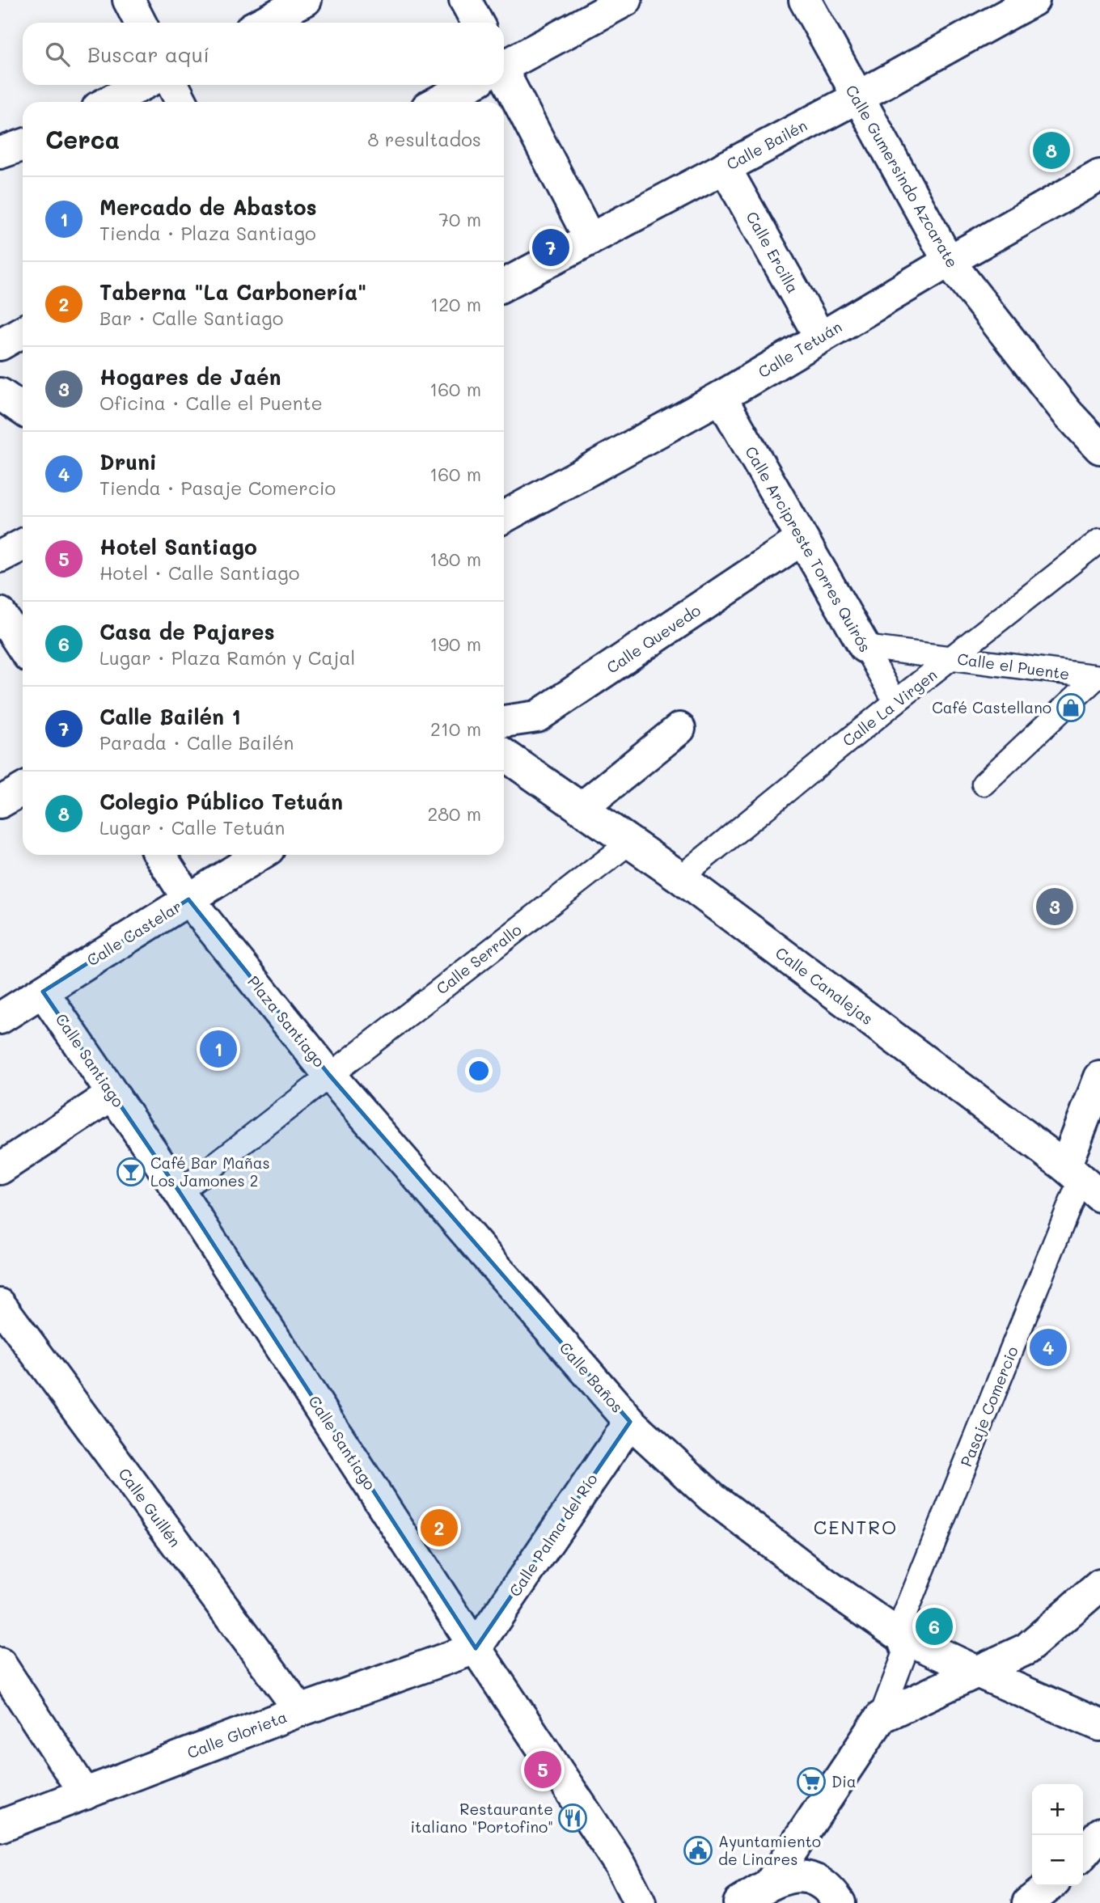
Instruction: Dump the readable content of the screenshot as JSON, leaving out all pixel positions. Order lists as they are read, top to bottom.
{
  "streets": {
    "street": [
      "Calle Bailén",
      "Calle Gumersindo Azcarate",
      "Calle Ercilla",
      "Calle Tetuán",
      "Calle Arcipreste Torres Quirós",
      "Calle Quevedo",
      "Calle el Puente",
      "Calle La Virgen",
      "Calle Castelar",
      "Calle Serrallo",
      "Calle Canalejas",
      "Plaza Santiago",
      "Calle Santiago",
      "Calle Baños",
      "Pasaje Comercio",
      "Calle Guillén",
      "Calle Palma del Río",
      "Calle Glorieta"
    ]
  },
  "crossings": [
    ["Calle Bailén", "Calle Gumersindo Azcarate"],
    ["Calle Bailén", "Calle Ercilla"],
    ["Calle Gumersindo Azcarate", "Calle Tetuán"],
    ["Calle Ercilla", "Calle Tetuán"],
    ["Calle Tetuán", "Calle Arcipreste Torres Quirós"],
    ["Calle Arcipreste Torres Quirós", "Calle Quevedo"],
    ["Calle Arcipreste Torres Quirós", "Calle el Puente"],
    ["Calle Arcipreste Torres Quirós", "Calle La Virgen"],
    ["Calle el Puente", "Calle La Virgen"],
    ["Calle La Virgen", "Calle Canalejas"],
    ["Calle Castelar", "Plaza Santiago"],
    ["Calle Castelar", "Calle Santiago"],
    ["Calle Serrallo", "Calle Canalejas"],
    ["Calle Serrallo", "Plaza Santiago"],
    ["Calle Serrallo", "Calle Baños"],
    ["Calle Canalejas", "Pasaje Comercio"],
    ["Plaza Santiago", "Calle Santiago"],
    ["Plaza Santiago", "Calle Baños"],
    ["Calle Santiago", "Calle Palma del Río"],
    ["Calle Santiago", "Calle Glorieta"],
    ["Calle Baños", "Pasaje Comercio"],
    ["Calle Baños", "Calle Palma del Río"],
    ["Calle Guillén", "Calle Glorieta"],
    ["Calle Palma del Río", "Calle Glorieta"]
  ],
  "districts": ["CENTRO"],
  "places": {
    "shop": ["Café Castellano"],
    "bar": ["Café Bar Mañas Los Jamones 2"],
    "supermarket": ["Dia"],
    "restaurant": ["Restaurante italiano \"Portofino\""],
    "public building": ["Ayuntamiento de Linares"]
  },
  "page": {
    "search": "Buscar aquí",
    "heading": ["Cerca", "8 resultados"],
    "pins": [
      "8",
      "7",
      "3",
      "1",
      "4",
      "2",
      "6",
      "5"
    ],
    "list": [
      {
        "mark": "1",
        "name": "Mercado de Abastos",
        "note": "Tienda · Plaza Santiago",
        "value": "70 m"
      },
      {
        "mark": "2",
        "name": "Taberna \"La Carbonería\"",
        "note": "Bar · Calle Santiago",
        "value": "120 m"
      },
      {
        "mark": "3",
        "name": "Hogares de Jaén",
        "note": "Oficina · Calle el Puente",
        "value": "160 m"
      },
      {
        "mark": "4",
        "name": "Druni",
        "note": "Tienda · Pasaje Comercio",
        "value": "160 m"
      },
      {
        "mark": "5",
        "name": "Hotel Santiago",
        "note": "Hotel · Calle Santiago",
        "value": "180 m"
      },
      {
        "mark": "6",
        "name": "Casa de Pajares",
        "note": "Lugar · Plaza Ramón y Cajal",
        "value": "190 m"
      },
      {
        "mark": "7",
        "name": "Calle Bailén 1",
        "note": "Parada · Calle Bailén",
        "value": "210 m"
      },
      {
        "mark": "8",
        "name": "Colegio Público Tetuán",
        "note": "Lugar · Calle Tetuán",
        "value": "280 m"
      }
    ],
    "map_buttons": ["+", "−"]
  }
}
